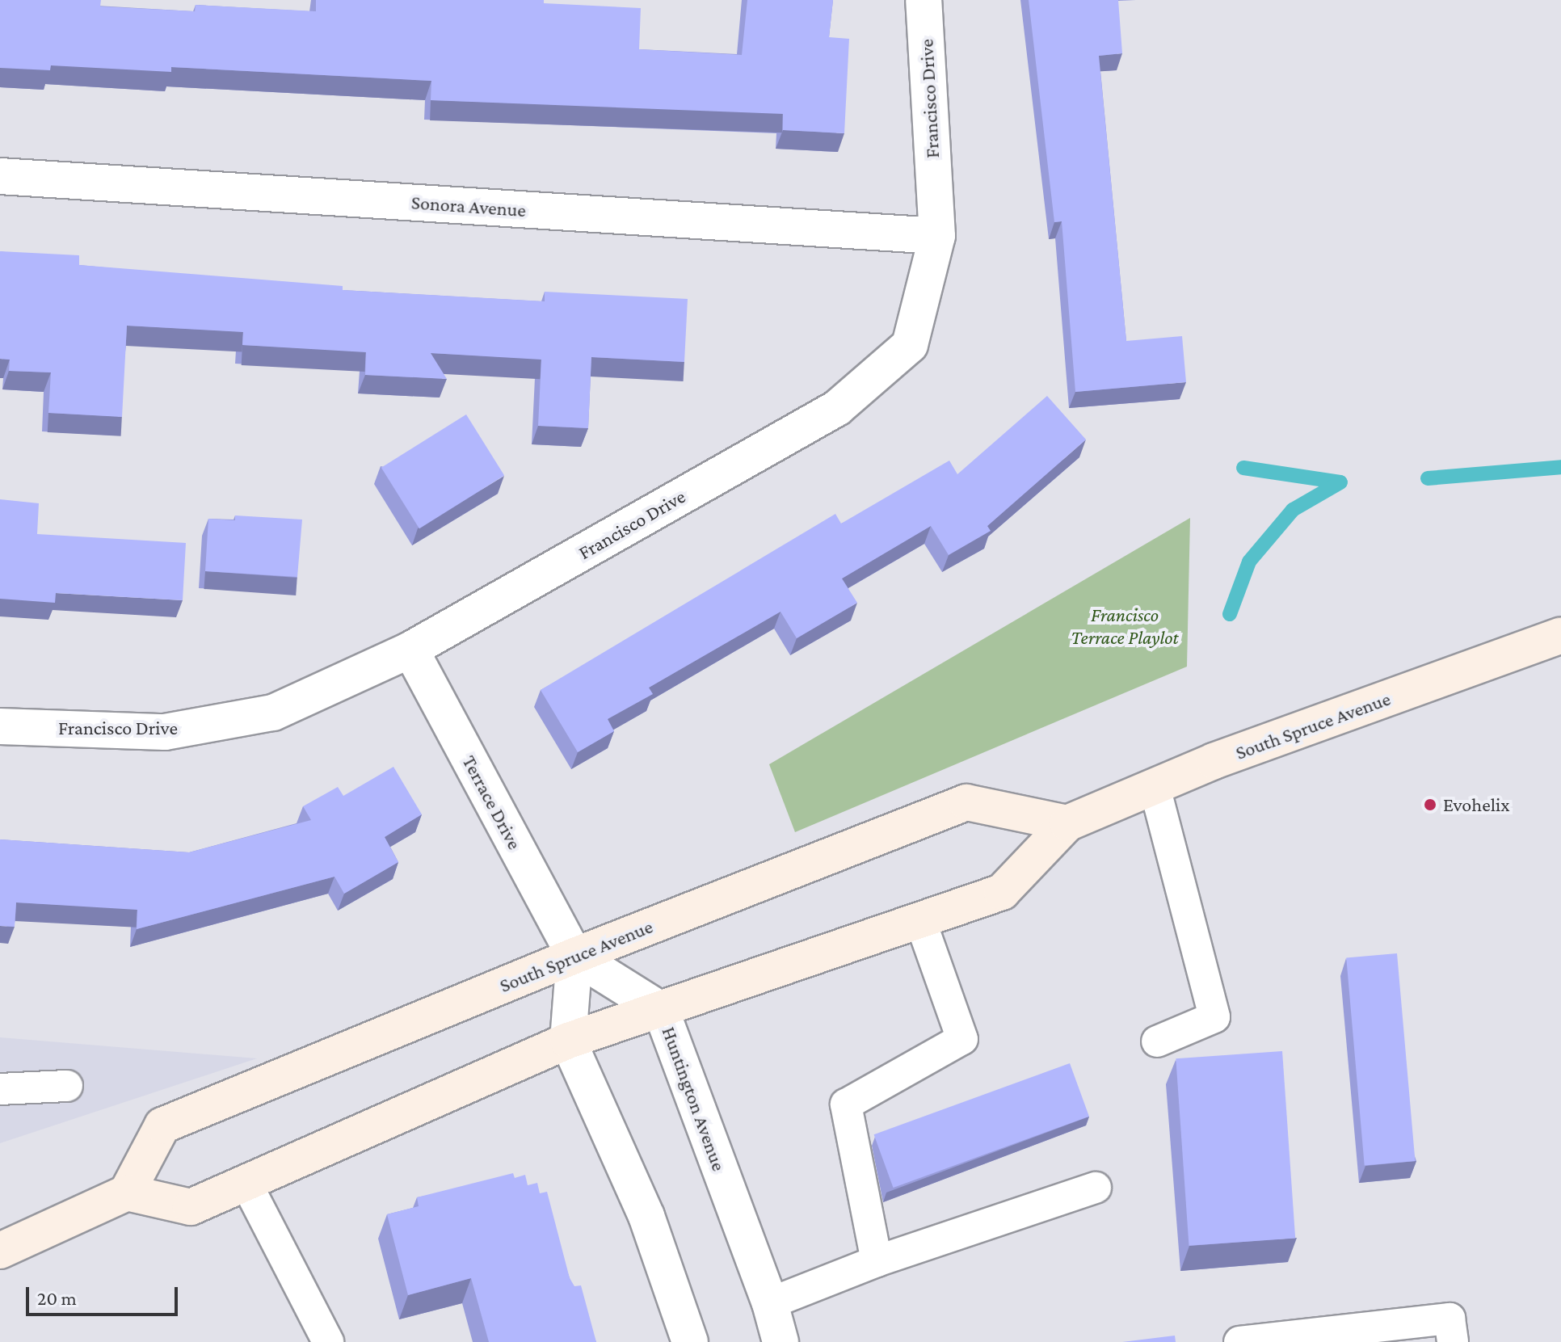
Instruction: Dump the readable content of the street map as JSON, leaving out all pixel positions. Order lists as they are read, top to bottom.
{
  "streets": {
    "main road": ["South Spruce Avenue"],
    "street": [
      "Francisco Drive",
      "Sonora Avenue",
      "Terrace Drive",
      "Huntington Avenue"
    ]
  },
  "crossings": [
    ["Francisco Drive", "Sonora Avenue"],
    ["Francisco Drive", "Terrace Drive"],
    ["South Spruce Avenue", "Terrace Drive"],
    ["South Spruce Avenue", "Huntington Avenue"],
    ["Terrace Drive", "Huntington Avenue"]
  ],
  "parks": ["Francisco Terrace Playlot"],
  "places": ["Evohelix"],
  "scale_bar": "20 m"
}
